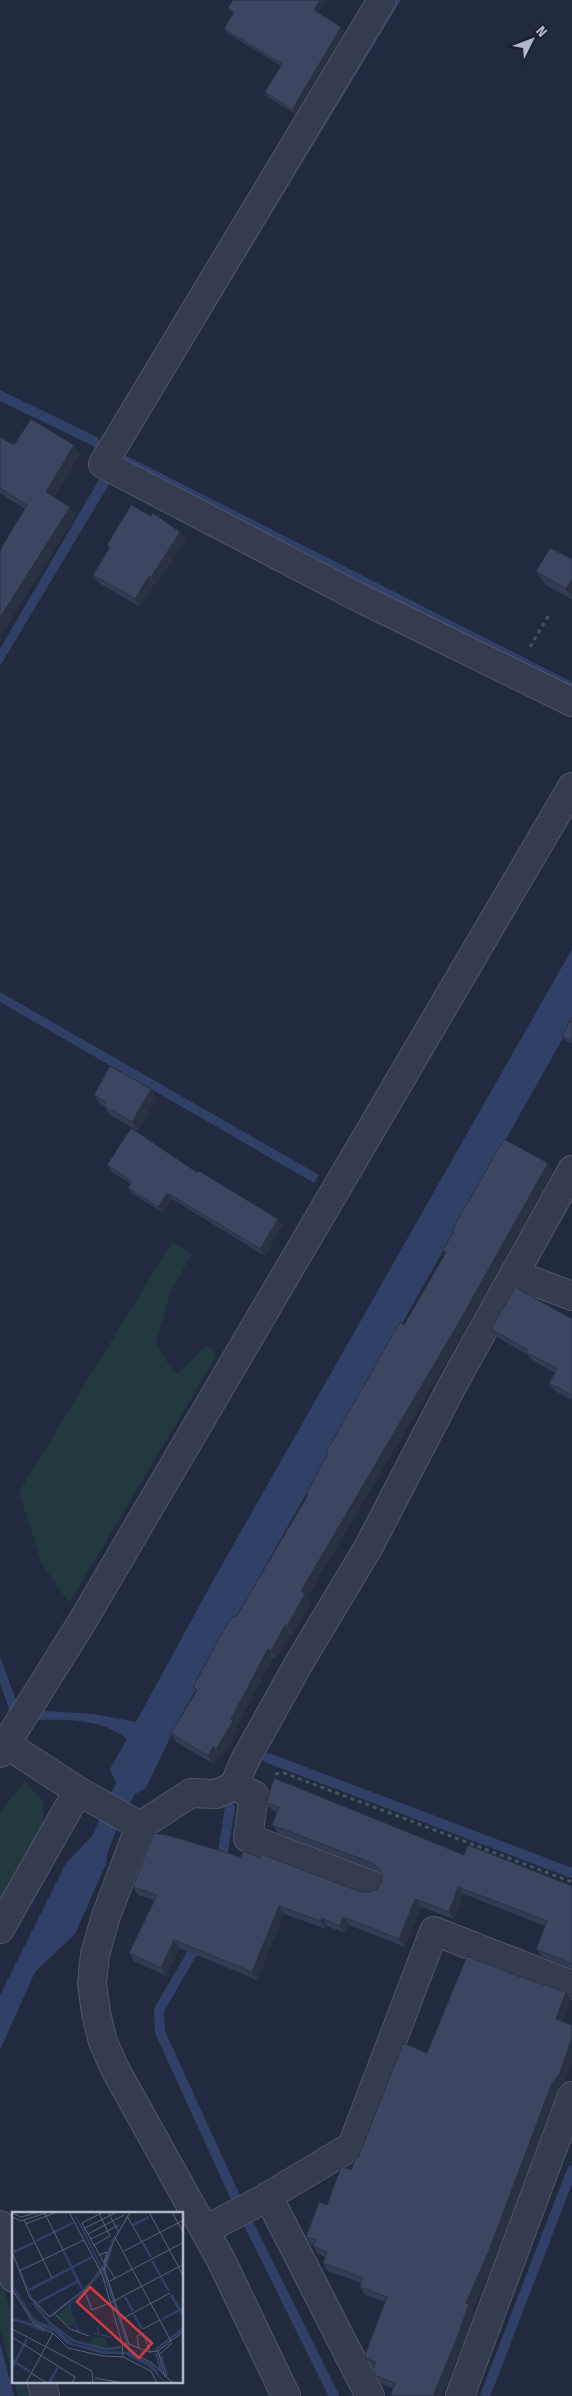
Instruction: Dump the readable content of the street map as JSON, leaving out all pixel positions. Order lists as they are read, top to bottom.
{
  "north": "top right"
}
